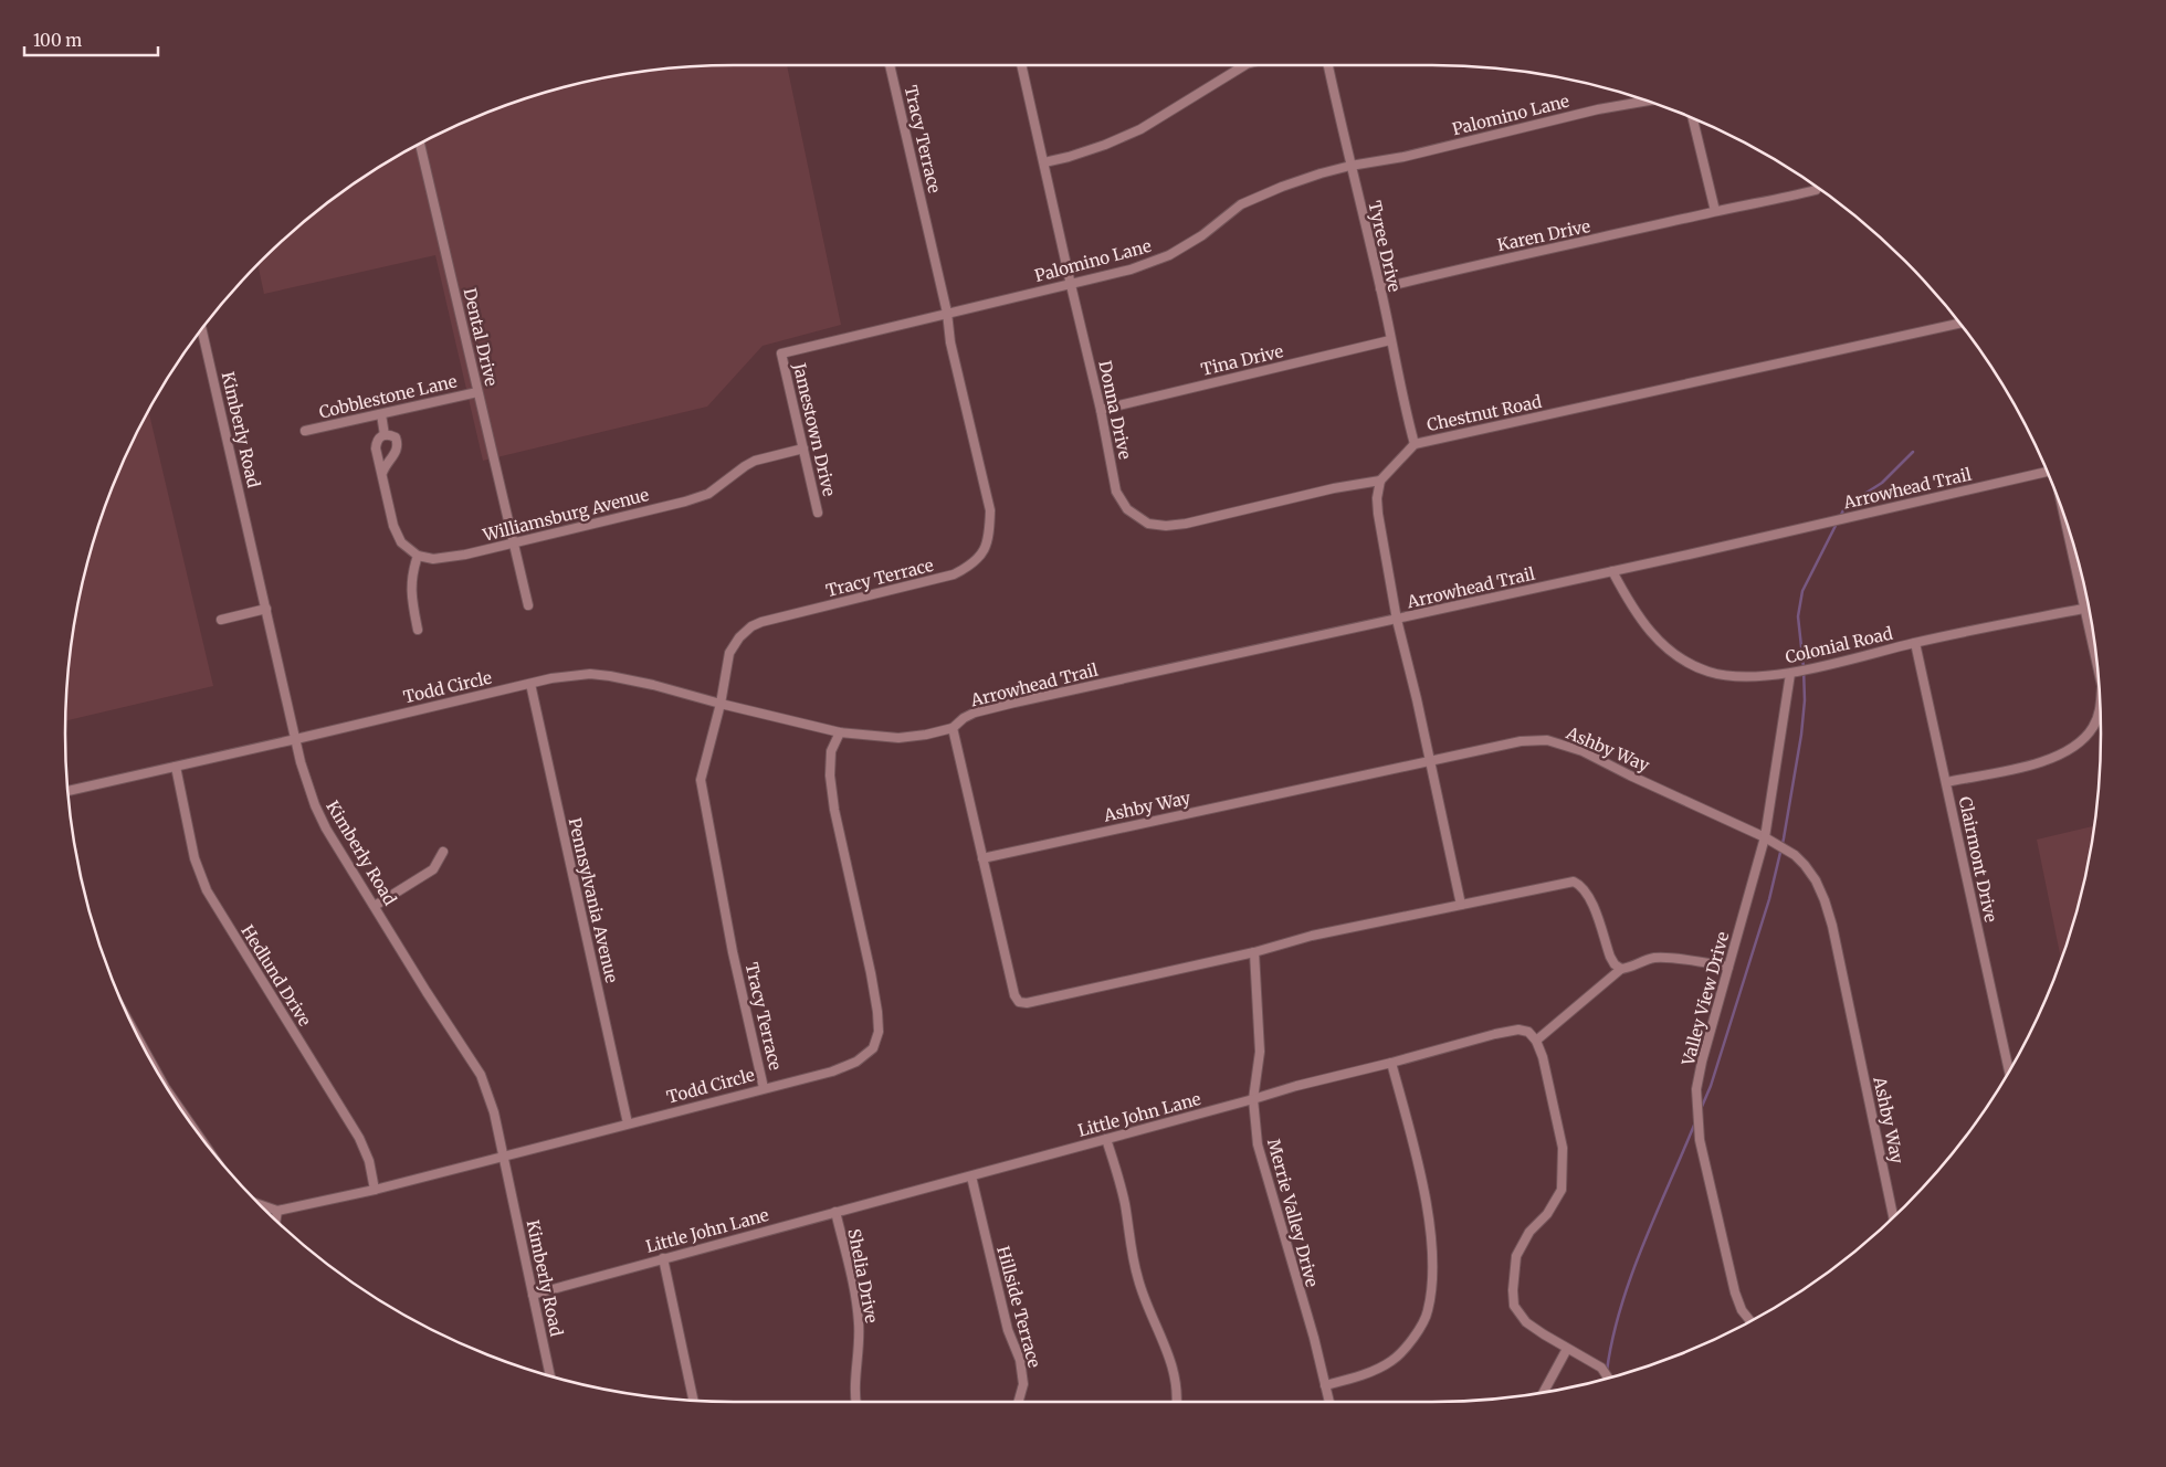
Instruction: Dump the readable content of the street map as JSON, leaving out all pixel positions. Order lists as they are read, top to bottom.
{
  "streets": {
    "street": [
      "Palomino Lane",
      "Tracy Terrace",
      "Karen Drive",
      "Tyree Drive",
      "Dental Drive",
      "Tina Drive",
      "Cobblestone Lane",
      "Donna Drive",
      "Chestnut Road",
      "Kimberly Road",
      "Jamestown Drive",
      "Arrowhead Trail",
      "Williamsburg Avenue",
      "Colonial Road",
      "Todd Circle",
      "Ashby Way",
      "Clairmont Drive",
      "Pennsylvania Avenue",
      "Hedlund Drive",
      "Valley View Drive",
      "Little John Lane",
      "Merrie Valley Drive",
      "Shelia Drive",
      "Hillside Terrace"
    ]
  },
  "crossings": [
    ["Palomino Lane", "Tracy Terrace"],
    ["Palomino Lane", "Tyree Drive"],
    ["Palomino Lane", "Donna Drive"],
    ["Palomino Lane", "Jamestown Drive"],
    ["Tracy Terrace", "Todd Circle"],
    ["Karen Drive", "Tyree Drive"],
    ["Tyree Drive", "Tina Drive"],
    ["Tyree Drive", "Chestnut Road"],
    ["Dental Drive", "Cobblestone Lane"],
    ["Dental Drive", "Williamsburg Avenue"],
    ["Tina Drive", "Donna Drive"],
    ["Donna Drive", "Chestnut Road"],
    ["Kimberly Road", "Todd Circle"],
    ["Kimberly Road", "Little John Lane"],
    ["Jamestown Drive", "Williamsburg Avenue"],
    ["Arrowhead Trail", "Colonial Road"],
    ["Arrowhead Trail", "Todd Circle"],
    ["Colonial Road", "Clairmont Drive"],
    ["Colonial Road", "Valley View Drive"],
    ["Todd Circle", "Pennsylvania Avenue"],
    ["Todd Circle", "Hedlund Drive"],
    ["Ashby Way", "Valley View Drive"],
    ["Little John Lane", "Merrie Valley Drive"],
    ["Little John Lane", "Shelia Drive"],
    ["Little John Lane", "Hillside Terrace"]
  ],
  "scale_bar": "100 m"
}
